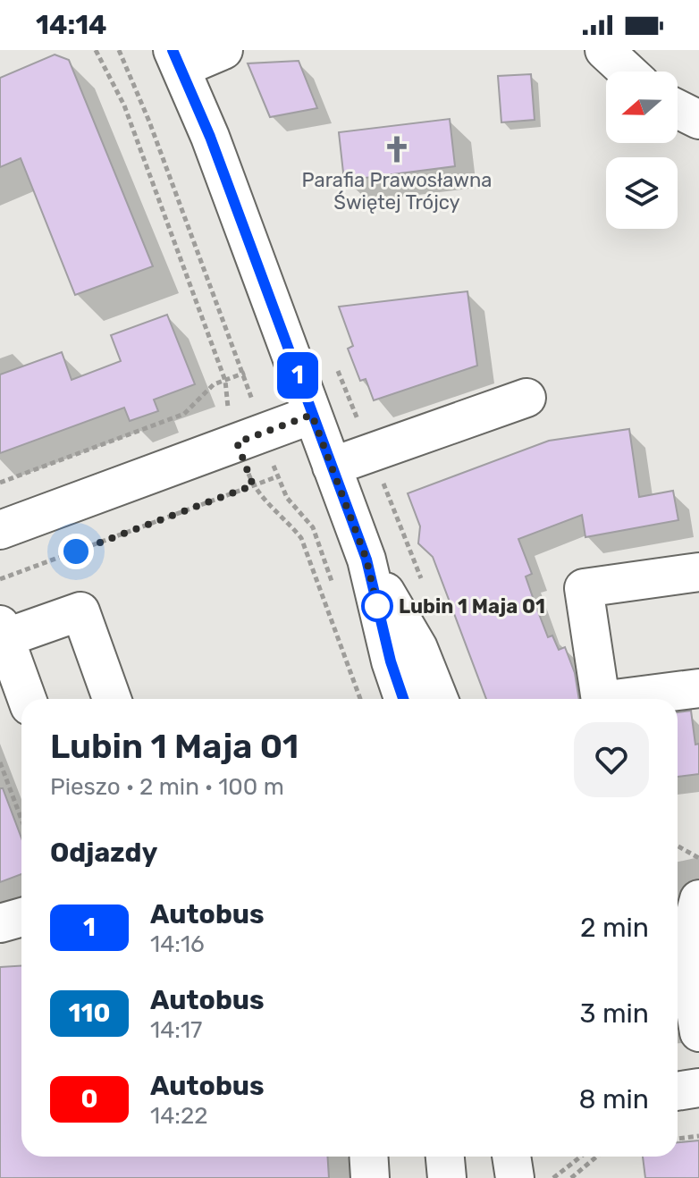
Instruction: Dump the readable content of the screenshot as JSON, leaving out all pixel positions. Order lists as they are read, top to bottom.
{
  "places": {
    "church": ["Parafia Prawosławna Świętej Trójcy"],
    "other": ["Lubin 1 Maja 01"]
  },
  "lines": ["bus line 1"],
  "north": "left",
  "page": {
    "status": "14:14",
    "on_map": "1",
    "heading": [
      ["Lubin 1 Maja 01", "Pieszo · 2 min · 100 m"],
      "Odjazdy"
    ],
    "list": [
      {
        "mark": "1",
        "name": "Autobus",
        "note": "14:16",
        "value": "2 min"
      },
      {
        "mark": "110",
        "name": "Autobus",
        "note": "14:17",
        "value": "3 min"
      },
      {
        "mark": "0",
        "name": "Autobus",
        "note": "14:22",
        "value": "8 min"
      }
    ]
  }
}
